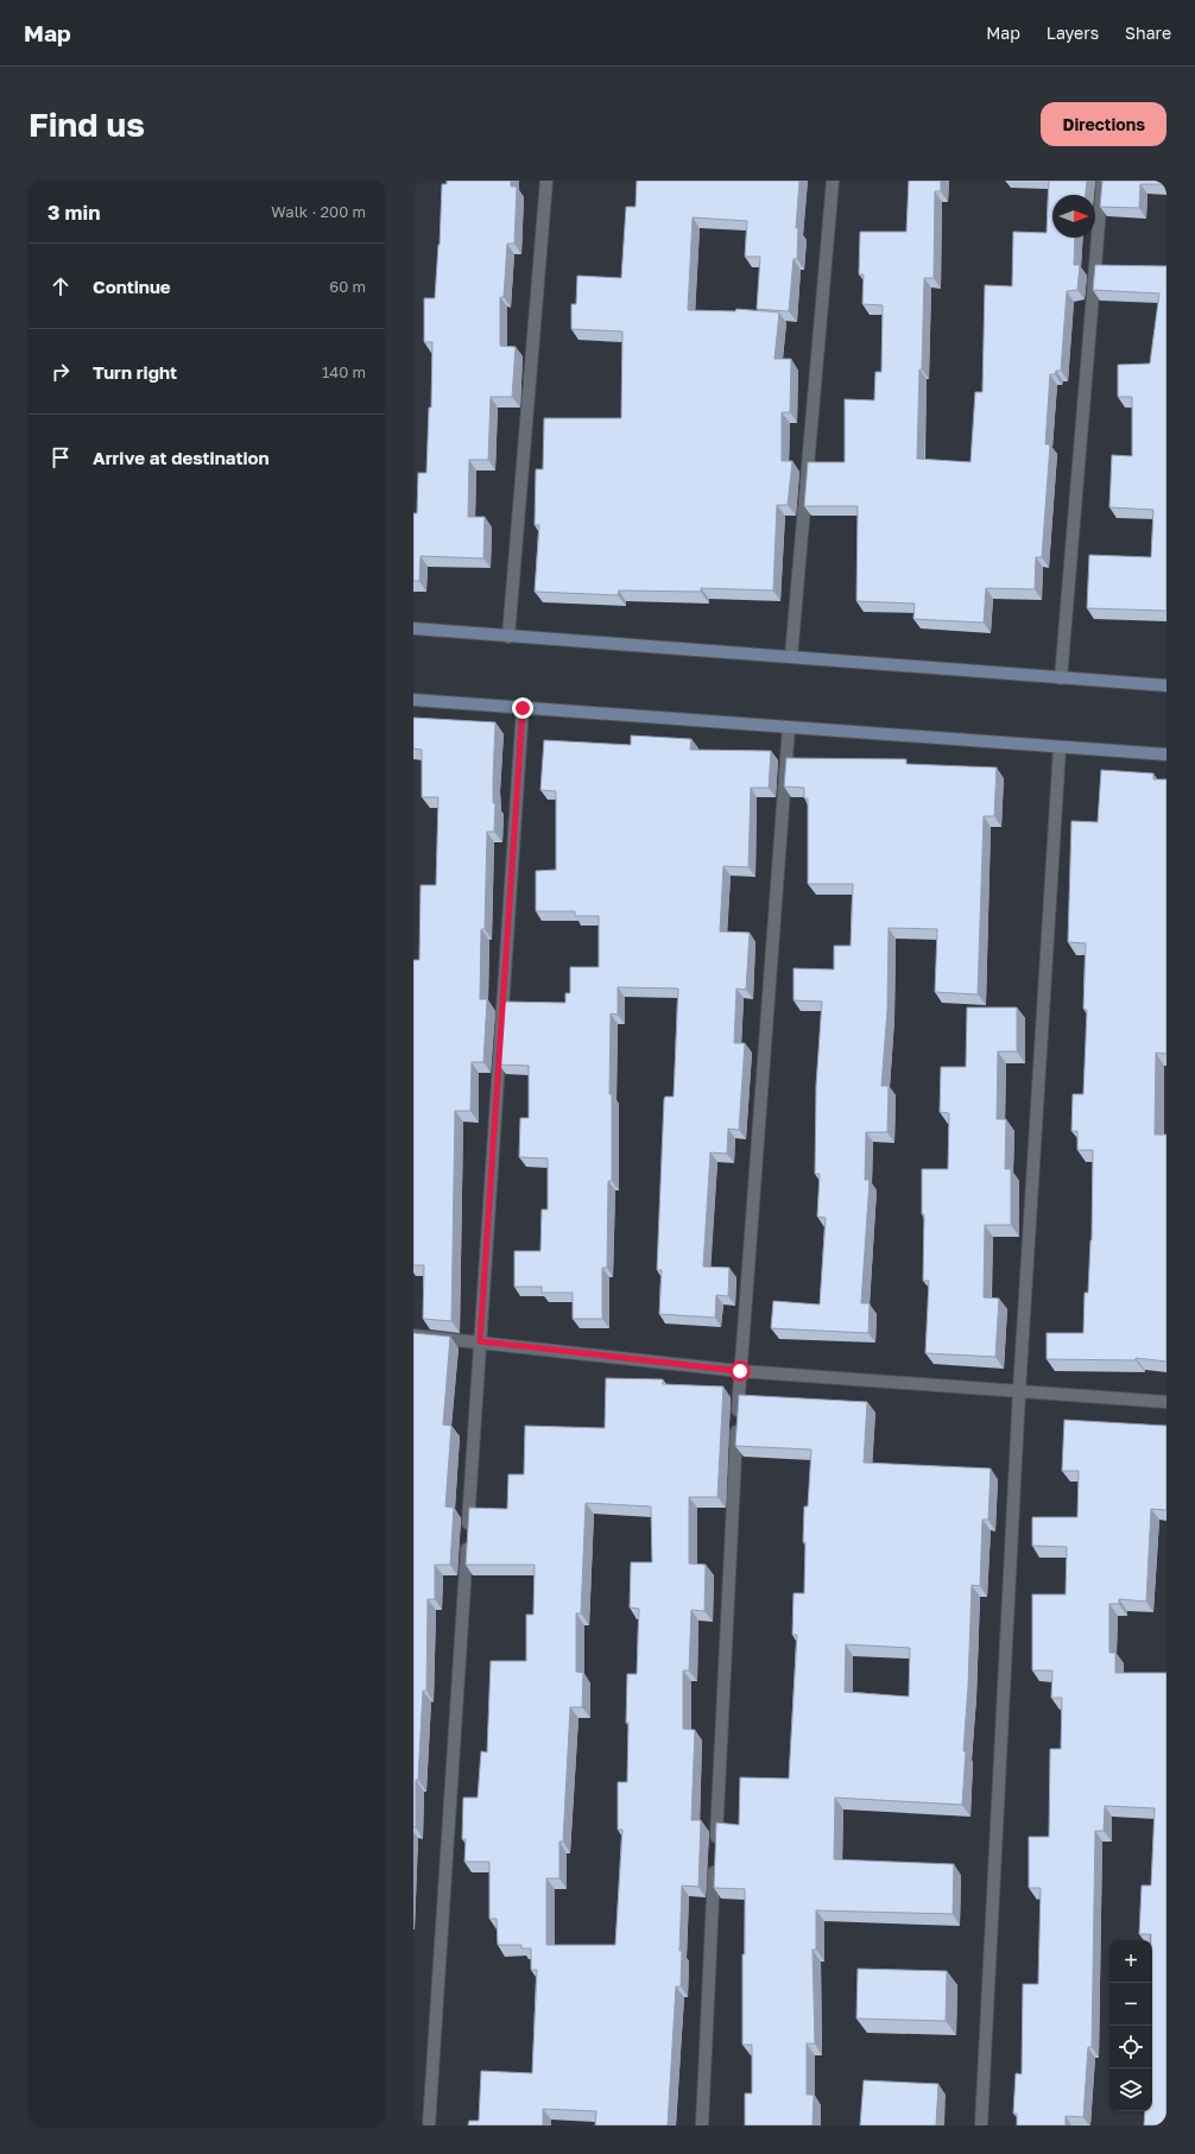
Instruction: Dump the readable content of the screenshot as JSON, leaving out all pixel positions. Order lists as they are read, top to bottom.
{
  "north": "right",
  "page": {
    "header": "Map",
    "nav": ["Map", "Layers", "Share"],
    "buttons": "Directions",
    "title": "Find us",
    "heading": ["3 min", "Walk · 200 m"],
    "list": [
      ["Continue", "60 m"],
      ["Turn right", "140 m"],
      "Arrive at destination"
    ],
    "map_buttons": ["+", "−"]
  }
}
